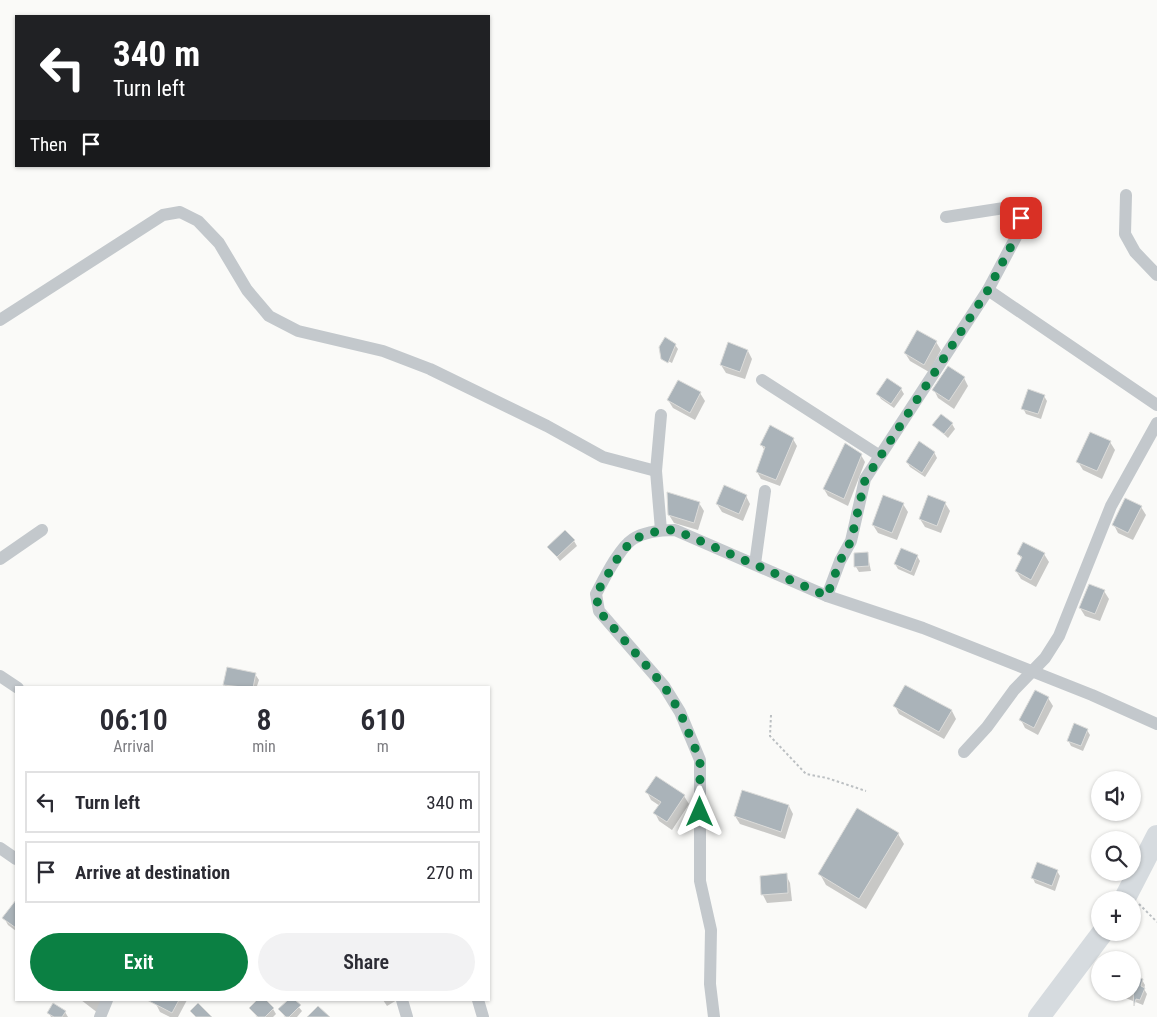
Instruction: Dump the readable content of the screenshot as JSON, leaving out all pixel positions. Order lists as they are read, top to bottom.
{
  "page": {
    "turn": ["340 m", "Turn left"],
    "then": "Then",
    "eta": [
      "06:10",
      "Arrival",
      "8",
      "min",
      "610",
      "m"
    ],
    "map_buttons": ["+", "−"],
    "list": [
      {
        "name": "Turn left",
        "value": "340 m"
      },
      {
        "name": "Arrive at destination",
        "value": "270 m"
      }
    ],
    "buttons": ["Exit", "Share"]
  }
}
